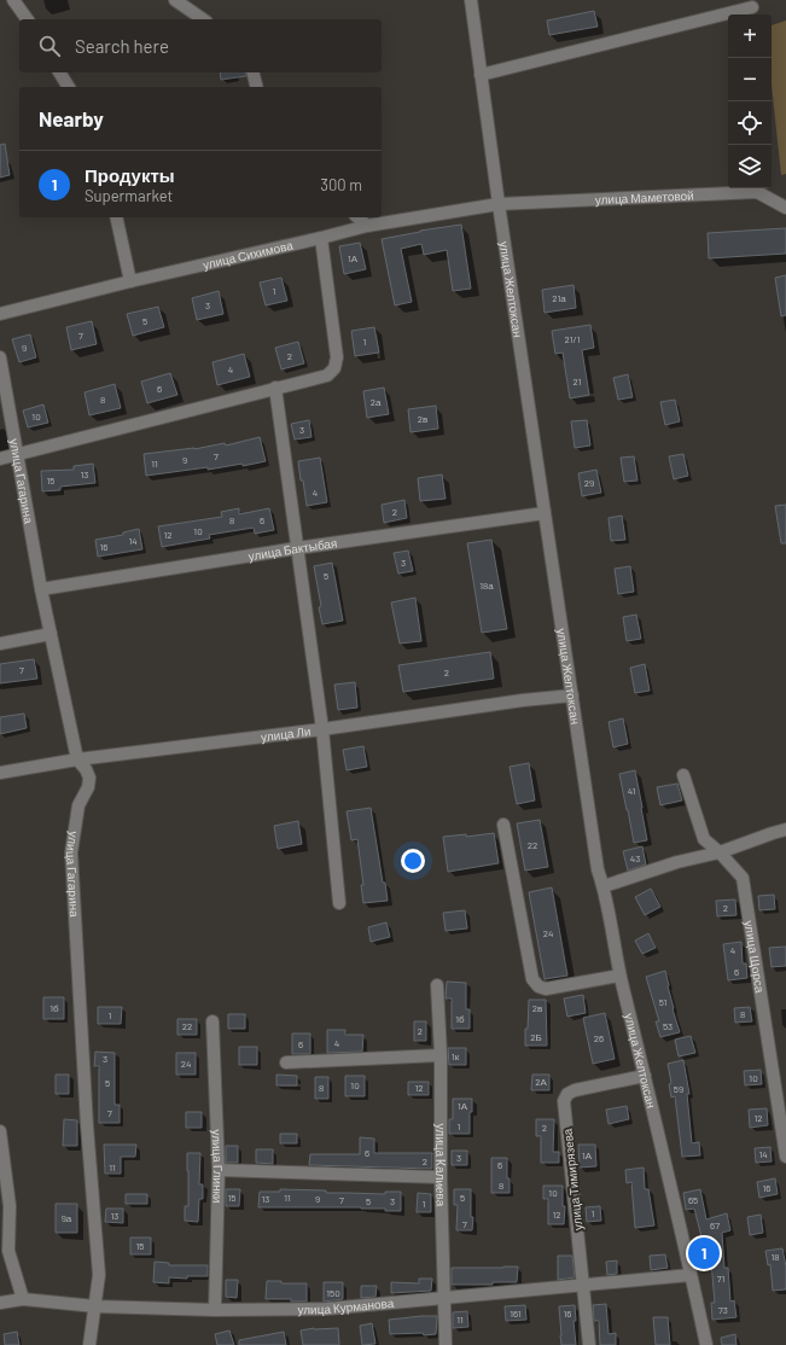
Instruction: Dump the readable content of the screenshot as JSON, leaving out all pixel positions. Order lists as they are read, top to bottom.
{
  "streets": {
    "street": [
      "улица Маметовой",
      "улица Сихимова",
      "улица Желтоксан",
      "улица Гагарина",
      "улица Бактыбая",
      "улица Ли",
      "улица Щорса",
      "улица Калиева",
      "улица Глинки",
      "улица Тимирязева",
      "улица Курманова"
    ]
  },
  "crossings": [
    ["улица Маметовой", "улица Сихимова"],
    ["улица Маметовой", "улица Желтоксан"],
    ["улица Сихимова", "улица Желтоксан"],
    ["улица Желтоксан", "улица Бактыбая"],
    ["улица Желтоксан", "улица Ли"],
    ["улица Желтоксан", "улица Тимирязева"],
    ["улица Желтоксан", "улица Курманова"],
    ["улица Гагарина", "улица Бактыбая"],
    ["улица Гагарина", "улица Ли"],
    ["улица Гагарина", "улица Курманова"],
    ["улица Калиева", "улица Курманова"],
    ["улица Глинки", "улица Курманова"],
    ["улица Тимирязева", "улица Курманова"]
  ],
  "house_numbers": [
    "1А",
    "1",
    "21а",
    "3",
    "5",
    "7",
    "21/1",
    "1",
    "9",
    "2",
    "4",
    "21",
    "6",
    "8",
    "2а",
    "10",
    "2в",
    "3",
    "7",
    "9",
    "11",
    "13",
    "15",
    "29",
    "4",
    "2",
    "8",
    "6",
    "10",
    "12",
    "14",
    "16",
    "3",
    "5",
    "18а",
    "7",
    "2",
    "41",
    "22",
    "43",
    "2",
    "24",
    "4",
    "6",
    "51",
    "1б",
    "2в",
    "8",
    "1",
    "1б",
    "22",
    "53",
    "2",
    "2Б",
    "26",
    "4",
    "6",
    "1к",
    "3",
    "24",
    "10",
    "2А",
    "5",
    "10",
    "8",
    "12",
    "59",
    "1А",
    "7",
    "12",
    "1",
    "2",
    "6",
    "14",
    "1А",
    "3",
    "2",
    "6",
    "11",
    "8",
    "16",
    "10",
    "15",
    "11",
    "5",
    "13",
    "9",
    "7",
    "65",
    "5",
    "3",
    "1",
    "1",
    "12",
    "13",
    "9а",
    "7",
    "67",
    "15",
    "18",
    "71",
    "150",
    "73",
    "161",
    "16",
    "11"
  ],
  "page": {
    "map_buttons": ["+", "−"],
    "search": "Search here",
    "heading": "Nearby",
    "list": [
      {
        "mark": "1",
        "name": "Продукты",
        "note": "Supermarket",
        "value": "300 m"
      }
    ],
    "pins": "1"
  }
}
